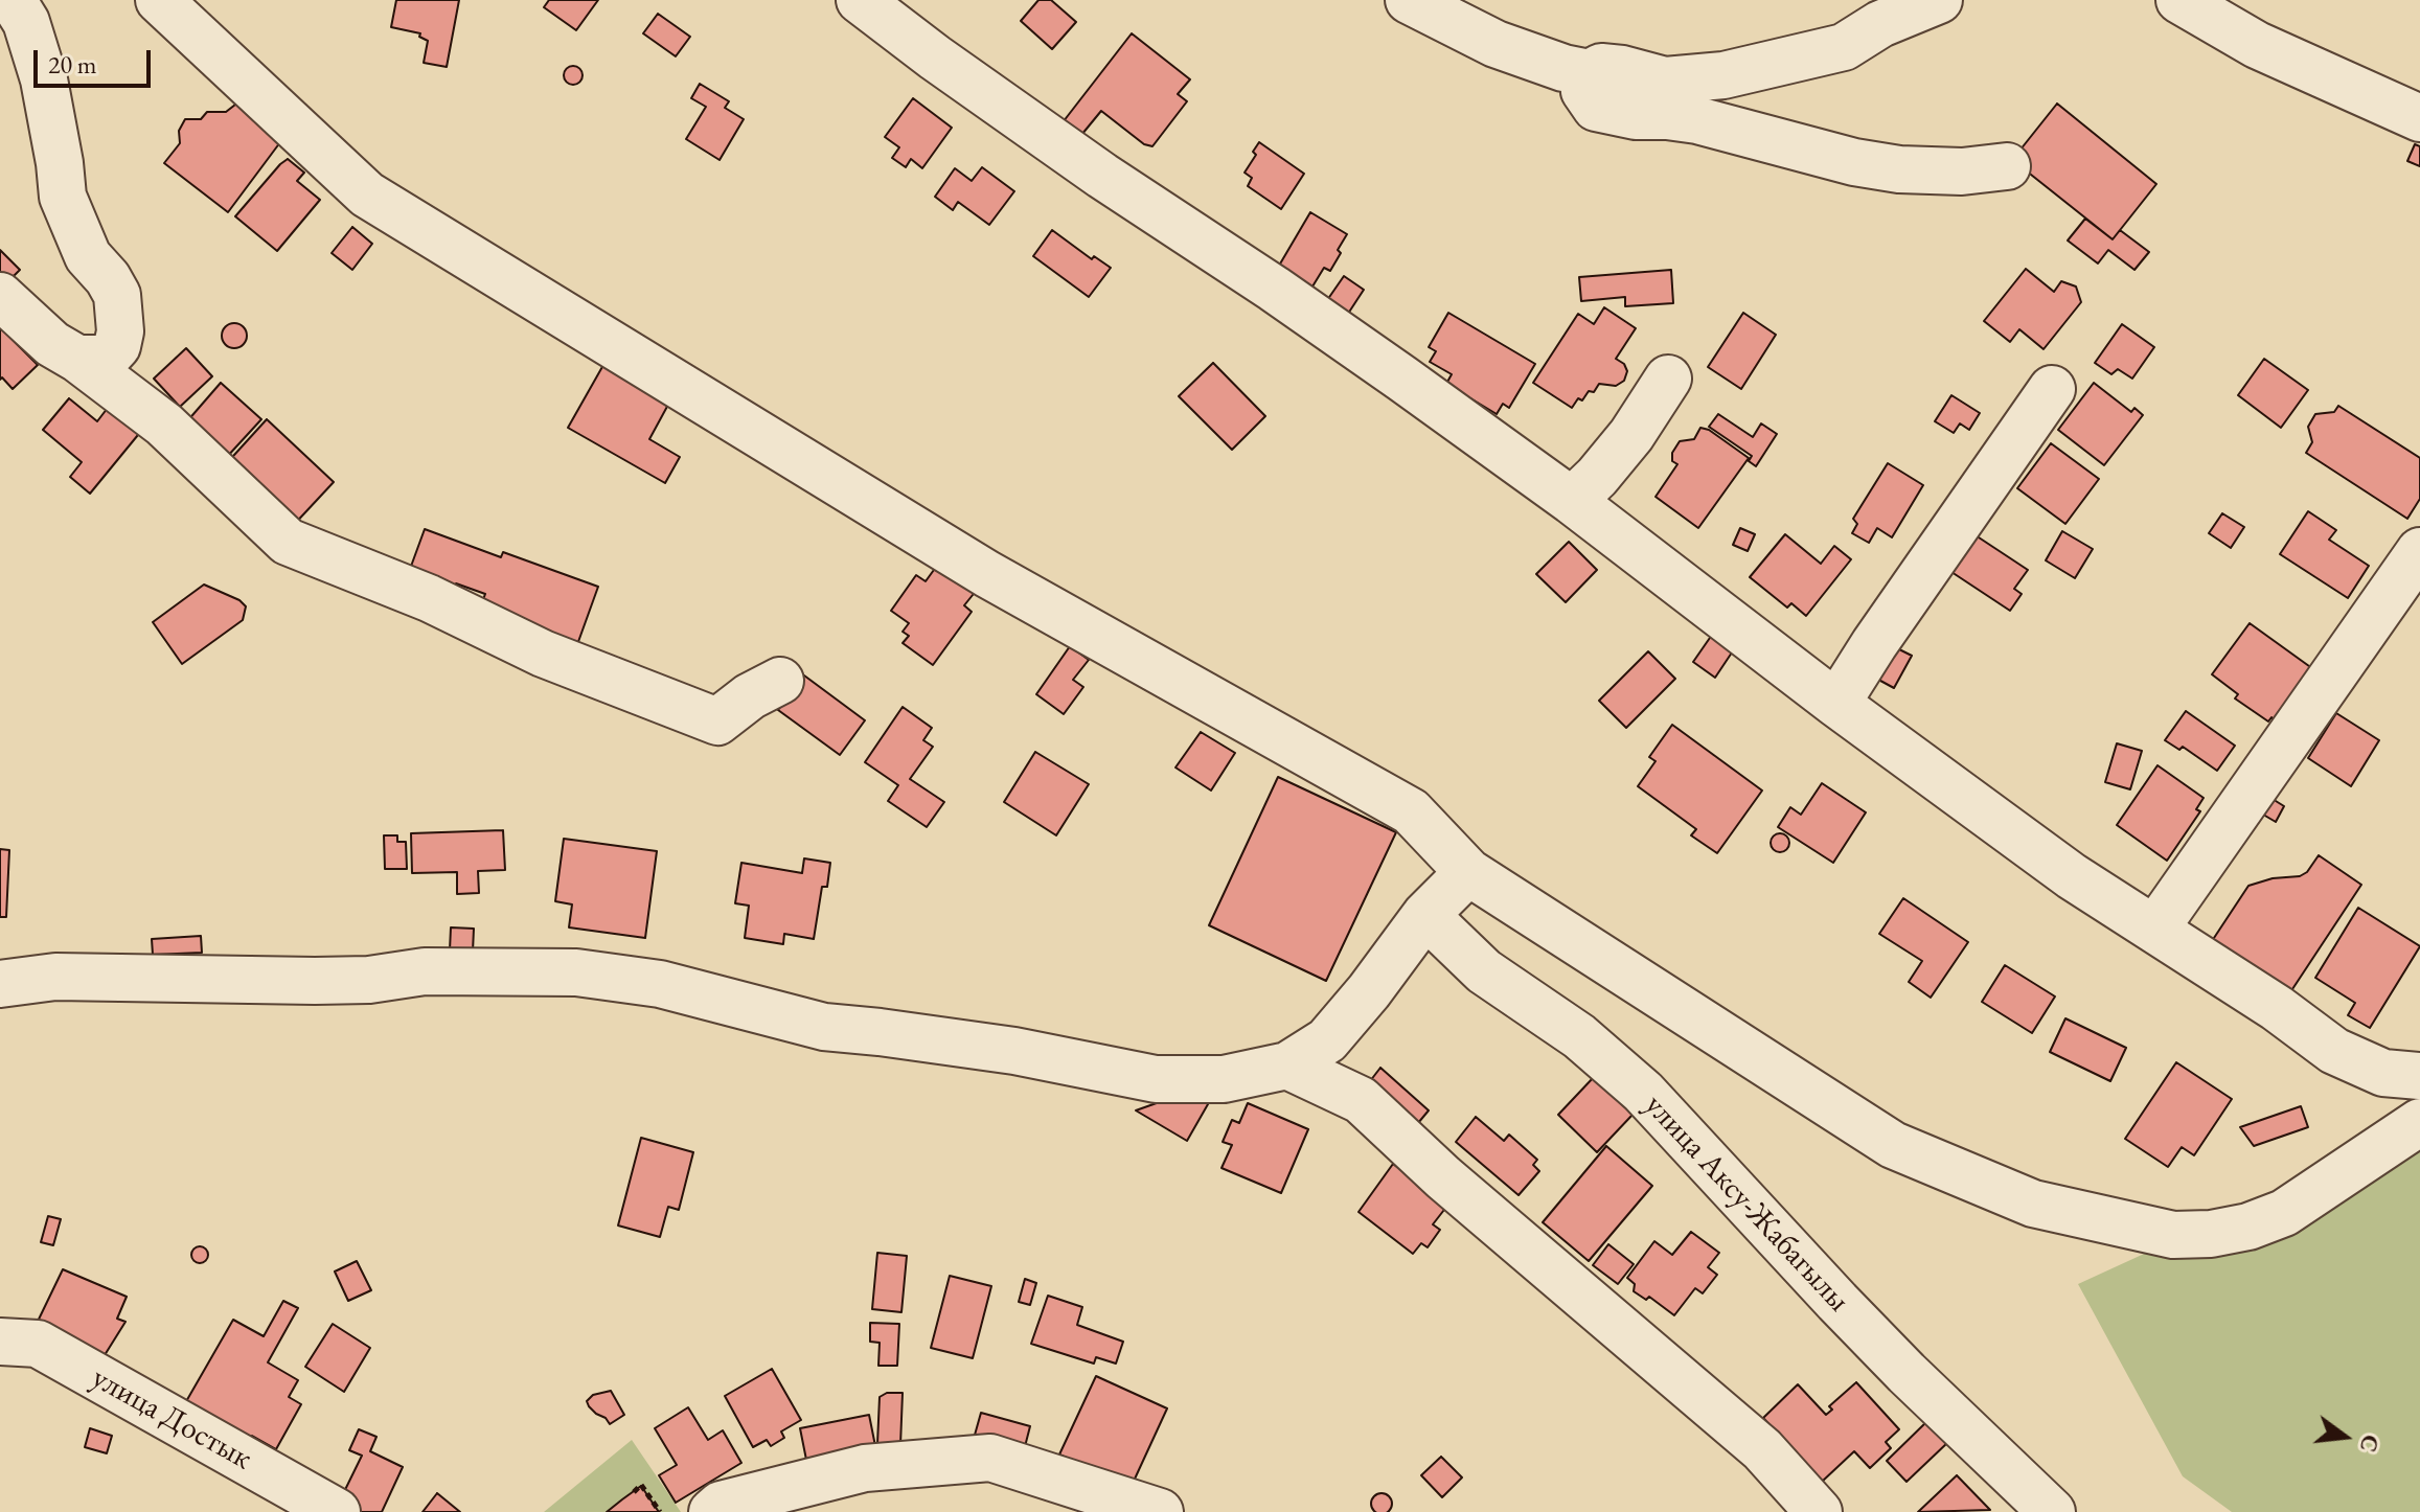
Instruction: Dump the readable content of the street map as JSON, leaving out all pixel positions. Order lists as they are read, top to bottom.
{
  "streets": {
    "street": ["улица Аксу-Жабагылы", "улица Достык"]
  },
  "scale_bar": "20 m",
  "north": "right"
}
